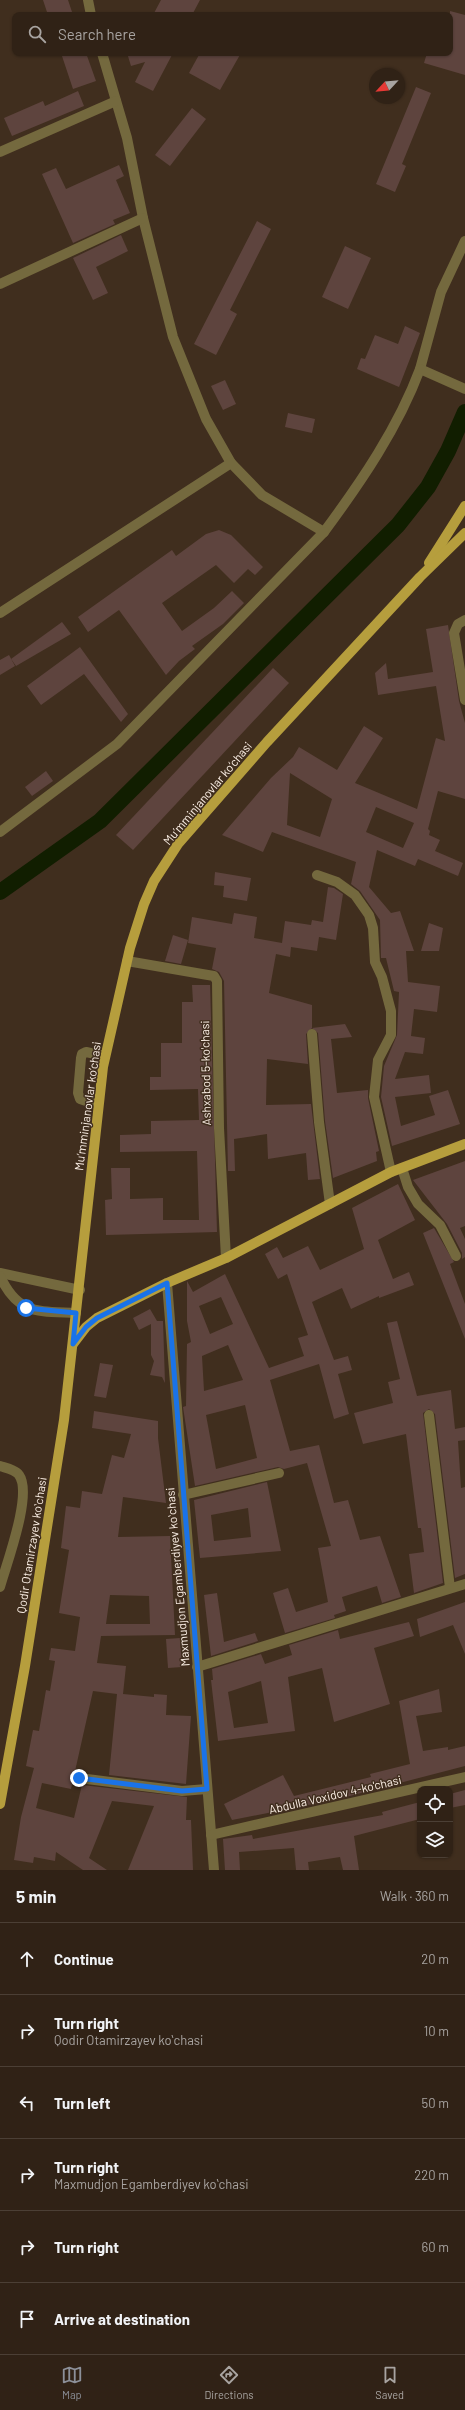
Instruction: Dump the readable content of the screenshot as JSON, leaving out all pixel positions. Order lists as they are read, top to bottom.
{
  "streets": {
    "main road": ["Mu’mminjanovlar ko‘chasi", "Qodir Otamirzayev koʻchasi"],
    "street": ["Ashxabod 5-ko'chasi", "Maxmudjon Egamberdiyev koʻchasi", "Abdulla Voxidov 4-ko'chasi"]
  },
  "crossings": [
    ["Mu’mminjanovlar ko‘chasi", "Ashxabod 5-ko'chasi"],
    ["Mu’mminjanovlar ko‘chasi", "Qodir Otamirzayev koʻchasi"],
    ["Maxmudjon Egamberdiyev koʻchasi", "Abdulla Voxidov 4-ko'chasi"]
  ],
  "north": "bottom left",
  "page": {
    "search": "Search here",
    "heading": ["5 min", "Walk · 360 m"],
    "list": [
      ["Continue", "20 m"],
      ["Turn right", "Qodir Otamirzayev koʻchasi", "10 m"],
      ["Turn left", "50 m"],
      ["Turn right", "Maxmudjon Egamberdiyev koʻchasi", "220 m"],
      ["Turn right", "60 m"],
      "Arrive at destination"
    ],
    "nav": ["Map", "Directions", "Saved"]
  }
}
